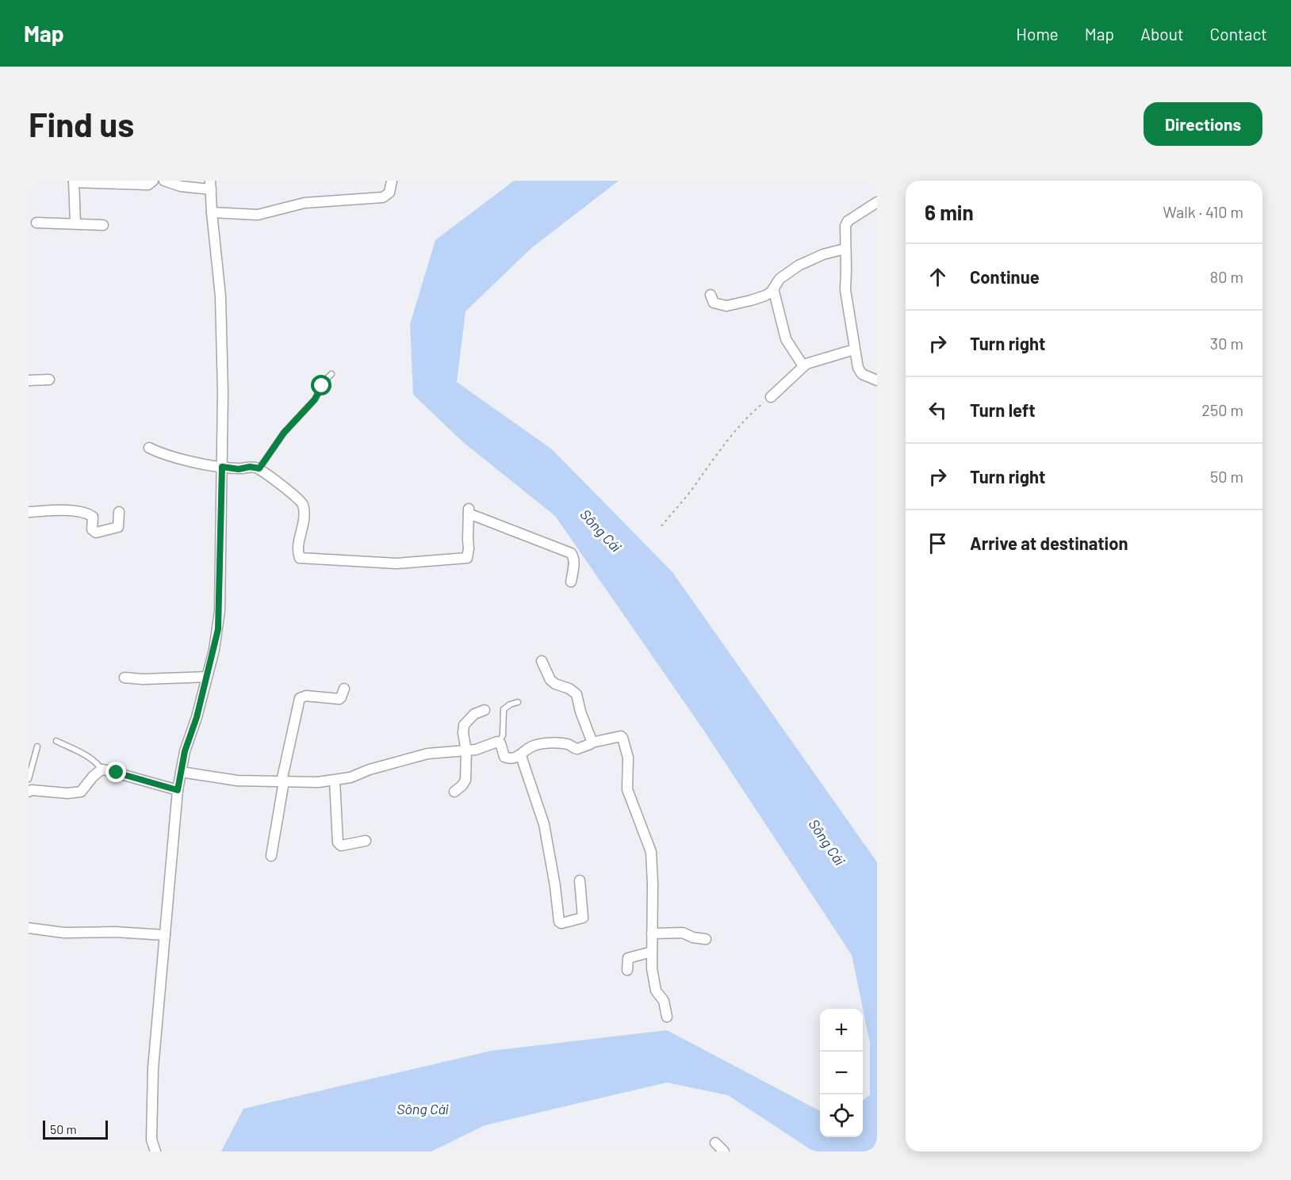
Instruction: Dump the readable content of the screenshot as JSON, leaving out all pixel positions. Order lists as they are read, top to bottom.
{
  "water": ["Sông Cái"],
  "scale_bar": "50 m",
  "page": {
    "header": "Map",
    "nav": [
      "Home",
      "Map",
      "About",
      "Contact"
    ],
    "buttons": "Directions",
    "title": "Find us",
    "heading": ["6 min", "Walk · 410 m"],
    "list": [
      ["Continue", "80 m"],
      ["Turn right", "30 m"],
      ["Turn left", "250 m"],
      ["Turn right", "50 m"],
      "Arrive at destination"
    ],
    "map_buttons": ["+", "−"],
    "scale": "50 m"
  }
}
